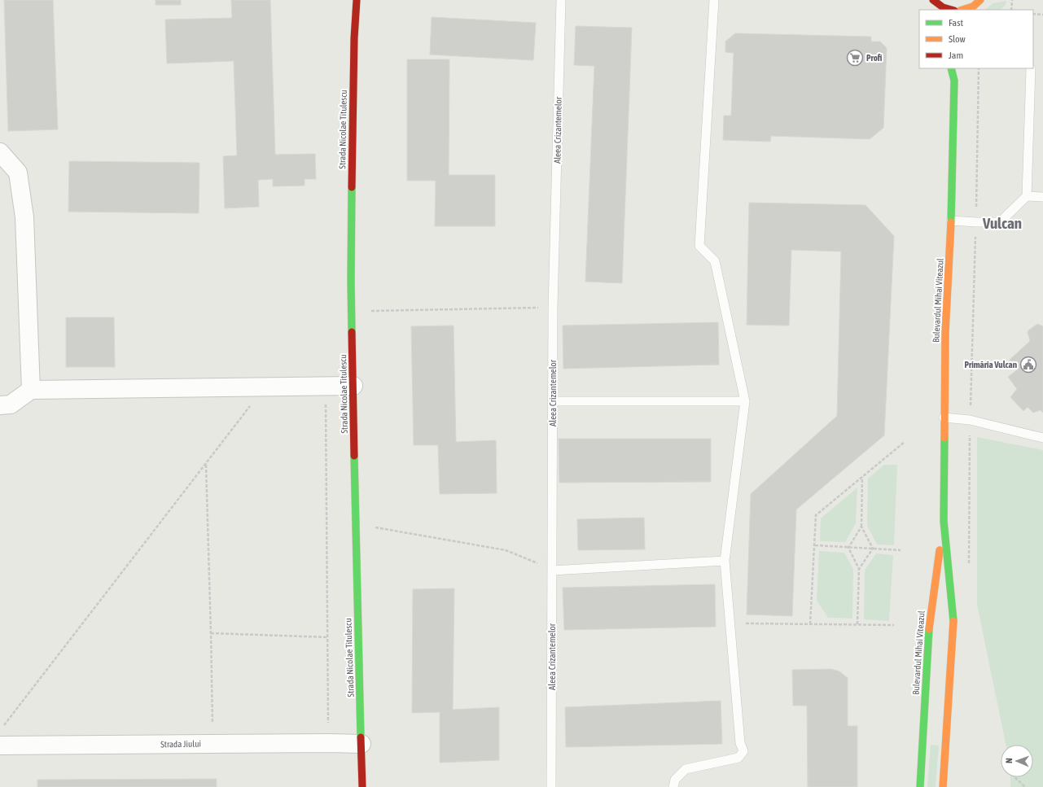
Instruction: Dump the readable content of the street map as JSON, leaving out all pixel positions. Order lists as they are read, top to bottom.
{
  "streets": {
    "main road": ["Strada Nicolae Titulescu", "Bulevardul Mihai Viteazul"],
    "street": ["Strada Jiului"],
    "lane": ["Aleea Crizantemelor"]
  },
  "crossings": [
    ["Strada Nicolae Titulescu", "Strada Jiului"]
  ],
  "districts": ["Vulcan"],
  "places": {
    "supermarket": ["Profi"],
    "public building": ["Primăria Vulcan"]
  },
  "legend": ["Fast", "Slow", "Jam"],
  "north": "left"
}
